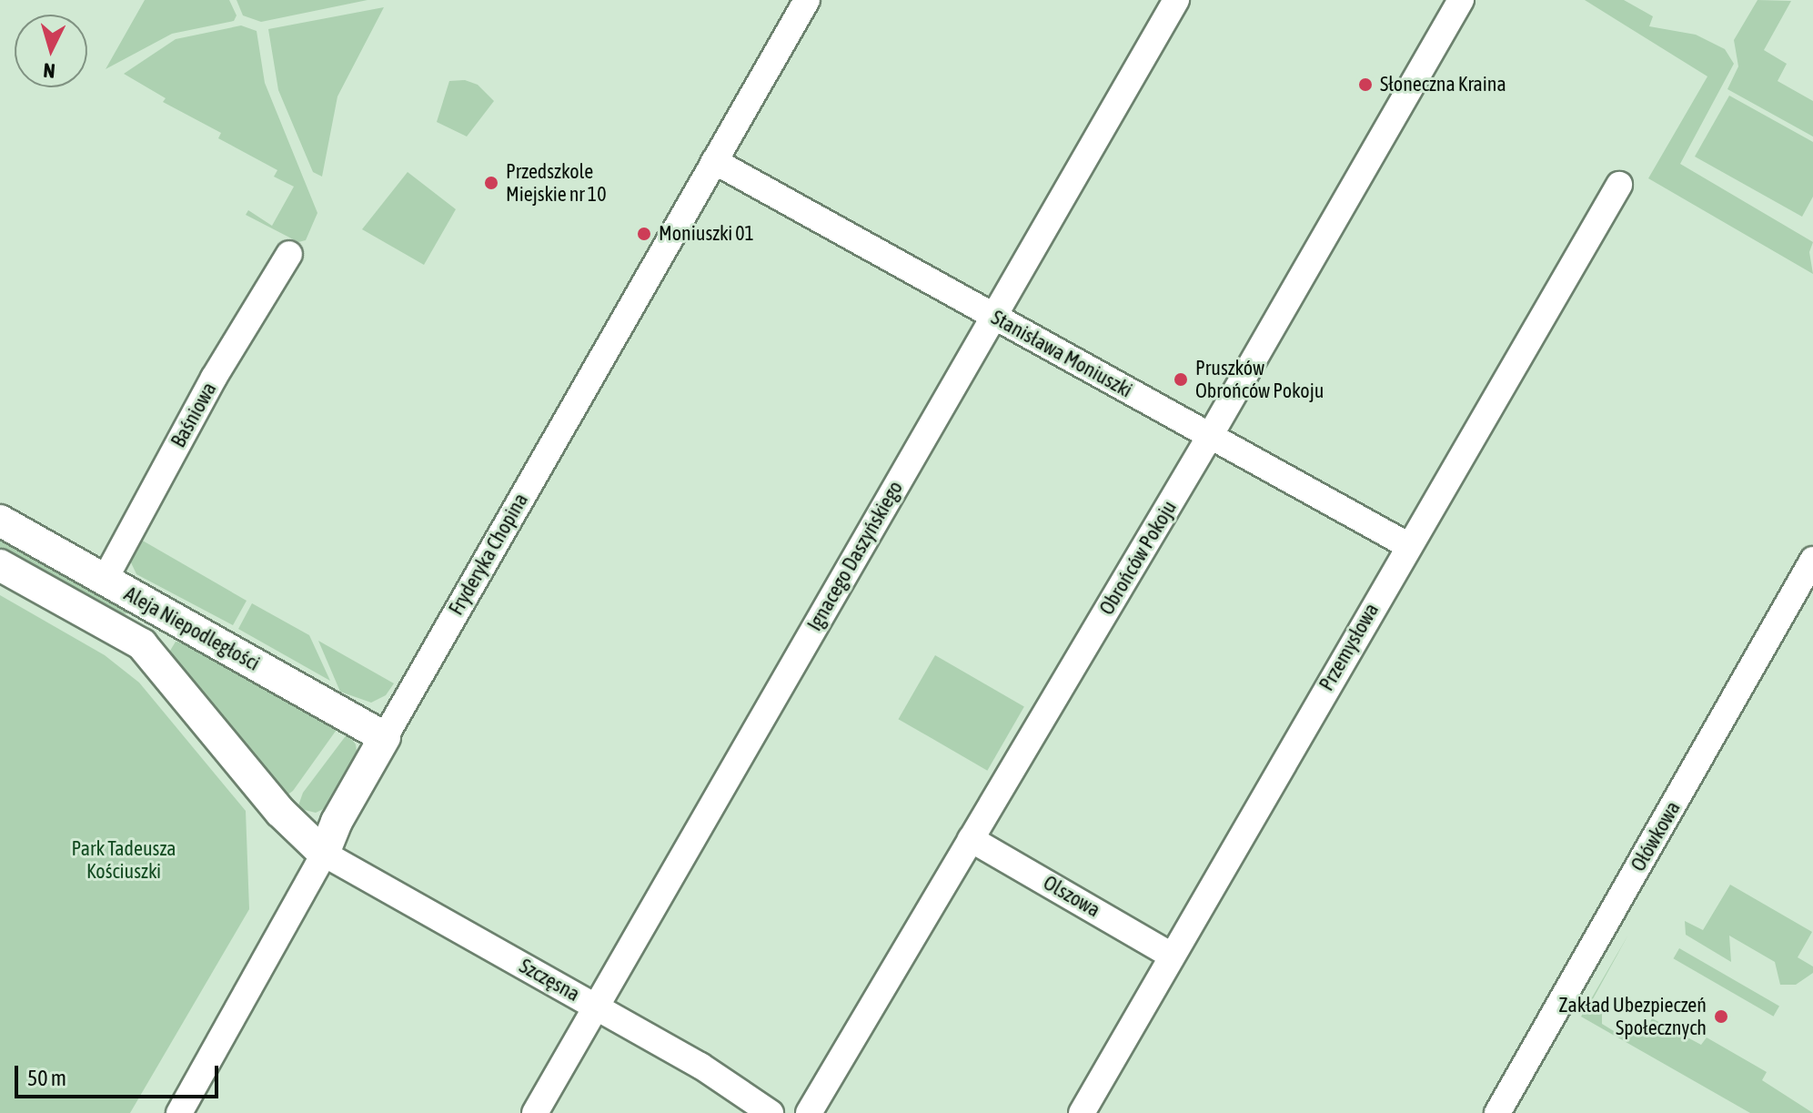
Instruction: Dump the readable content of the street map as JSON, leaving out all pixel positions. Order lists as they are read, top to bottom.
{
  "streets": {
    "street": [
      "Stanisława Moniuszki",
      "Baśniowa",
      "Fryderyka Chopina",
      "Ignacego Daszyńskiego",
      "Obrońców Pokoju",
      "Aleja Niepodległości",
      "Przemysłowa",
      "Ołówkowa",
      "Olszowa",
      "Szczęsna"
    ]
  },
  "crossings": [
    ["Stanisława Moniuszki", "Fryderyka Chopina"],
    ["Stanisława Moniuszki", "Ignacego Daszyńskiego"],
    ["Stanisława Moniuszki", "Obrońców Pokoju"],
    ["Stanisława Moniuszki", "Przemysłowa"],
    ["Baśniowa", "Aleja Niepodległości"],
    ["Fryderyka Chopina", "Aleja Niepodległości"],
    ["Fryderyka Chopina", "Szczęsna"],
    ["Ignacego Daszyńskiego", "Szczęsna"],
    ["Obrońców Pokoju", "Olszowa"],
    ["Aleja Niepodległości", "Szczęsna"],
    ["Przemysłowa", "Olszowa"]
  ],
  "parks": ["Park Tadeusza Kościuszki"],
  "places": [
    "Słoneczna Kraina",
    "Przedszkole Miejskie nr 10",
    "Moniuszki 01",
    "Pruszków Obrońców Pokoju",
    "Zakład Ubezpieczeń Społecznych"
  ],
  "scale_bar": "50 m",
  "north": "bottom"
}
